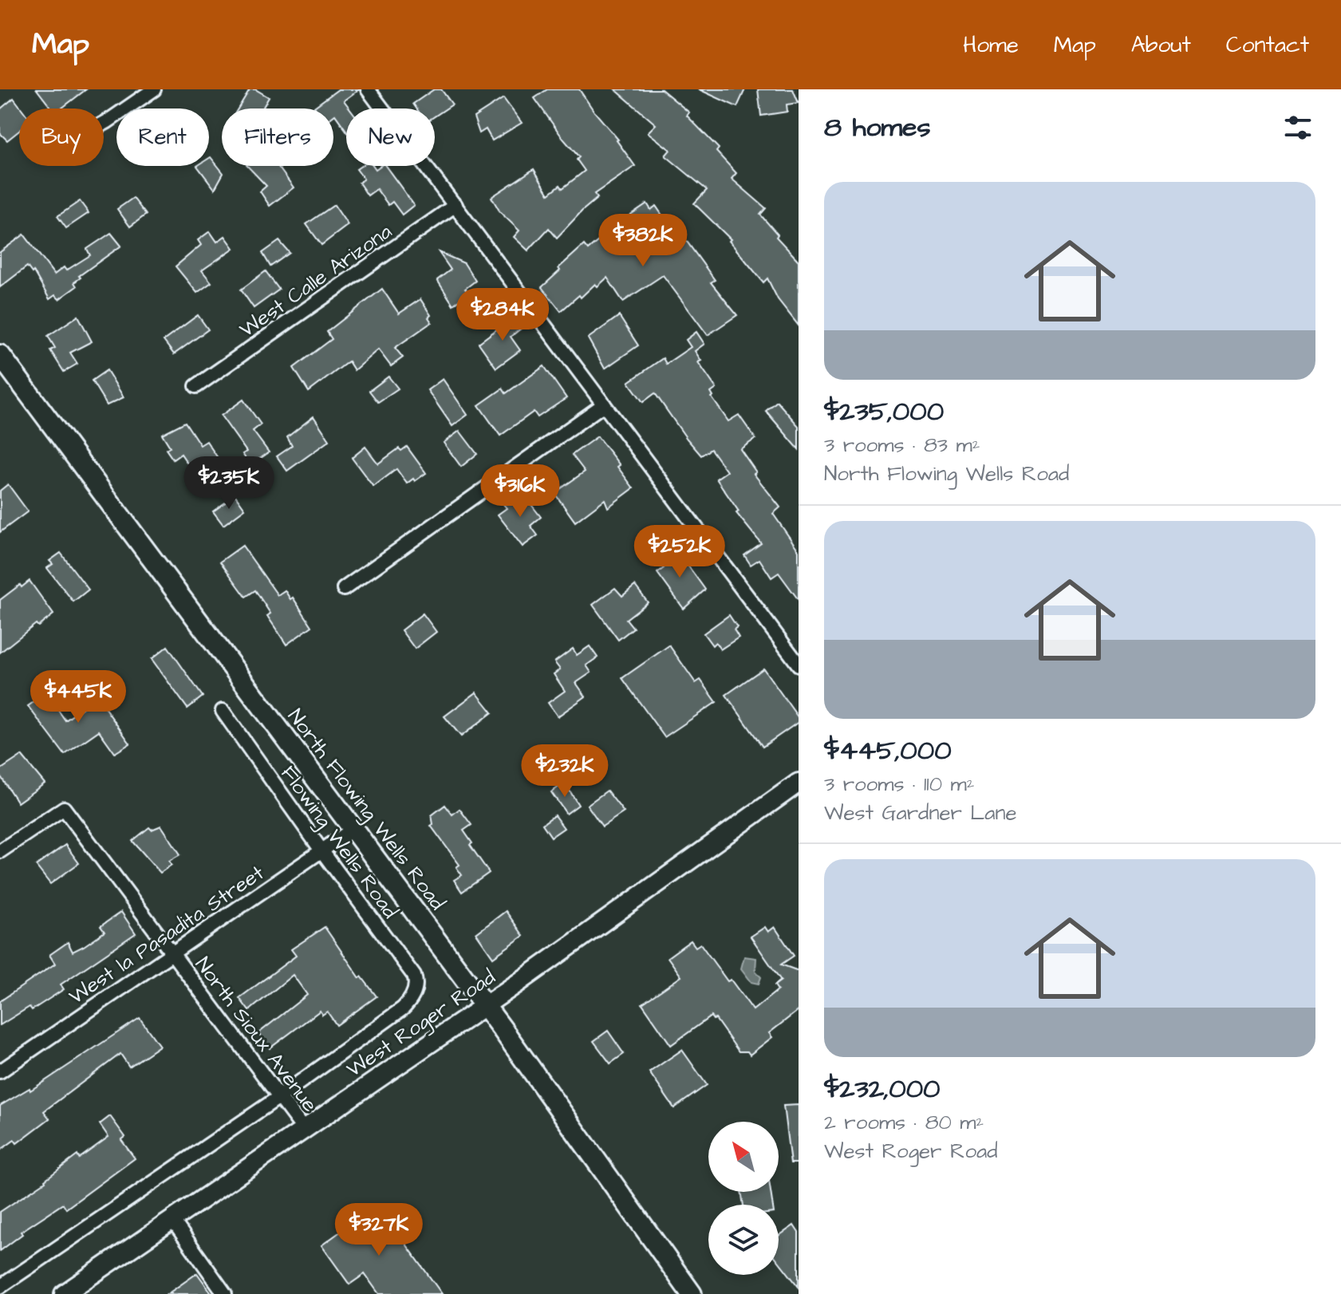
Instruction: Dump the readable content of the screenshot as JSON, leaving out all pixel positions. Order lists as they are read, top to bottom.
{
  "streets": {
    "main road": ["North Flowing Wells Road"],
    "street": [
      "West Calle Arizona",
      "Flowing Wells Road",
      "West la Pasadita Street",
      "West Roger Road",
      "North Sioux Avenue"
    ]
  },
  "crossings": [
    ["North Flowing Wells Road", "West la Pasadita Street"],
    ["North Flowing Wells Road", "West Roger Road"],
    ["Flowing Wells Road", "West la Pasadita Street"],
    ["Flowing Wells Road", "West Roger Road"],
    ["West la Pasadita Street", "North Sioux Avenue"],
    ["West Roger Road", "North Sioux Avenue"]
  ],
  "north": "top left",
  "page": {
    "header": "Map",
    "nav": [
      "Home",
      "Map",
      "About",
      "Contact"
    ],
    "heading": "8 homes",
    "chip": [
      "Buy",
      "Rent",
      "Filters",
      "New"
    ],
    "list": [
      {
        "name": "$235,000",
        "note": "3 rooms · 83 m² · North Flowing Wells Road"
      },
      {
        "name": "$445,000",
        "note": "3 rooms · 110 m² · West Gardner Lane"
      },
      {
        "name": "$232,000",
        "note": "2 rooms · 80 m² · West Roger Road"
      }
    ],
    "price": [
      "$382K",
      "$284K",
      "$235K",
      "$316K",
      "$252K",
      "$445K",
      "$232K",
      "$327K"
    ]
  }
}
